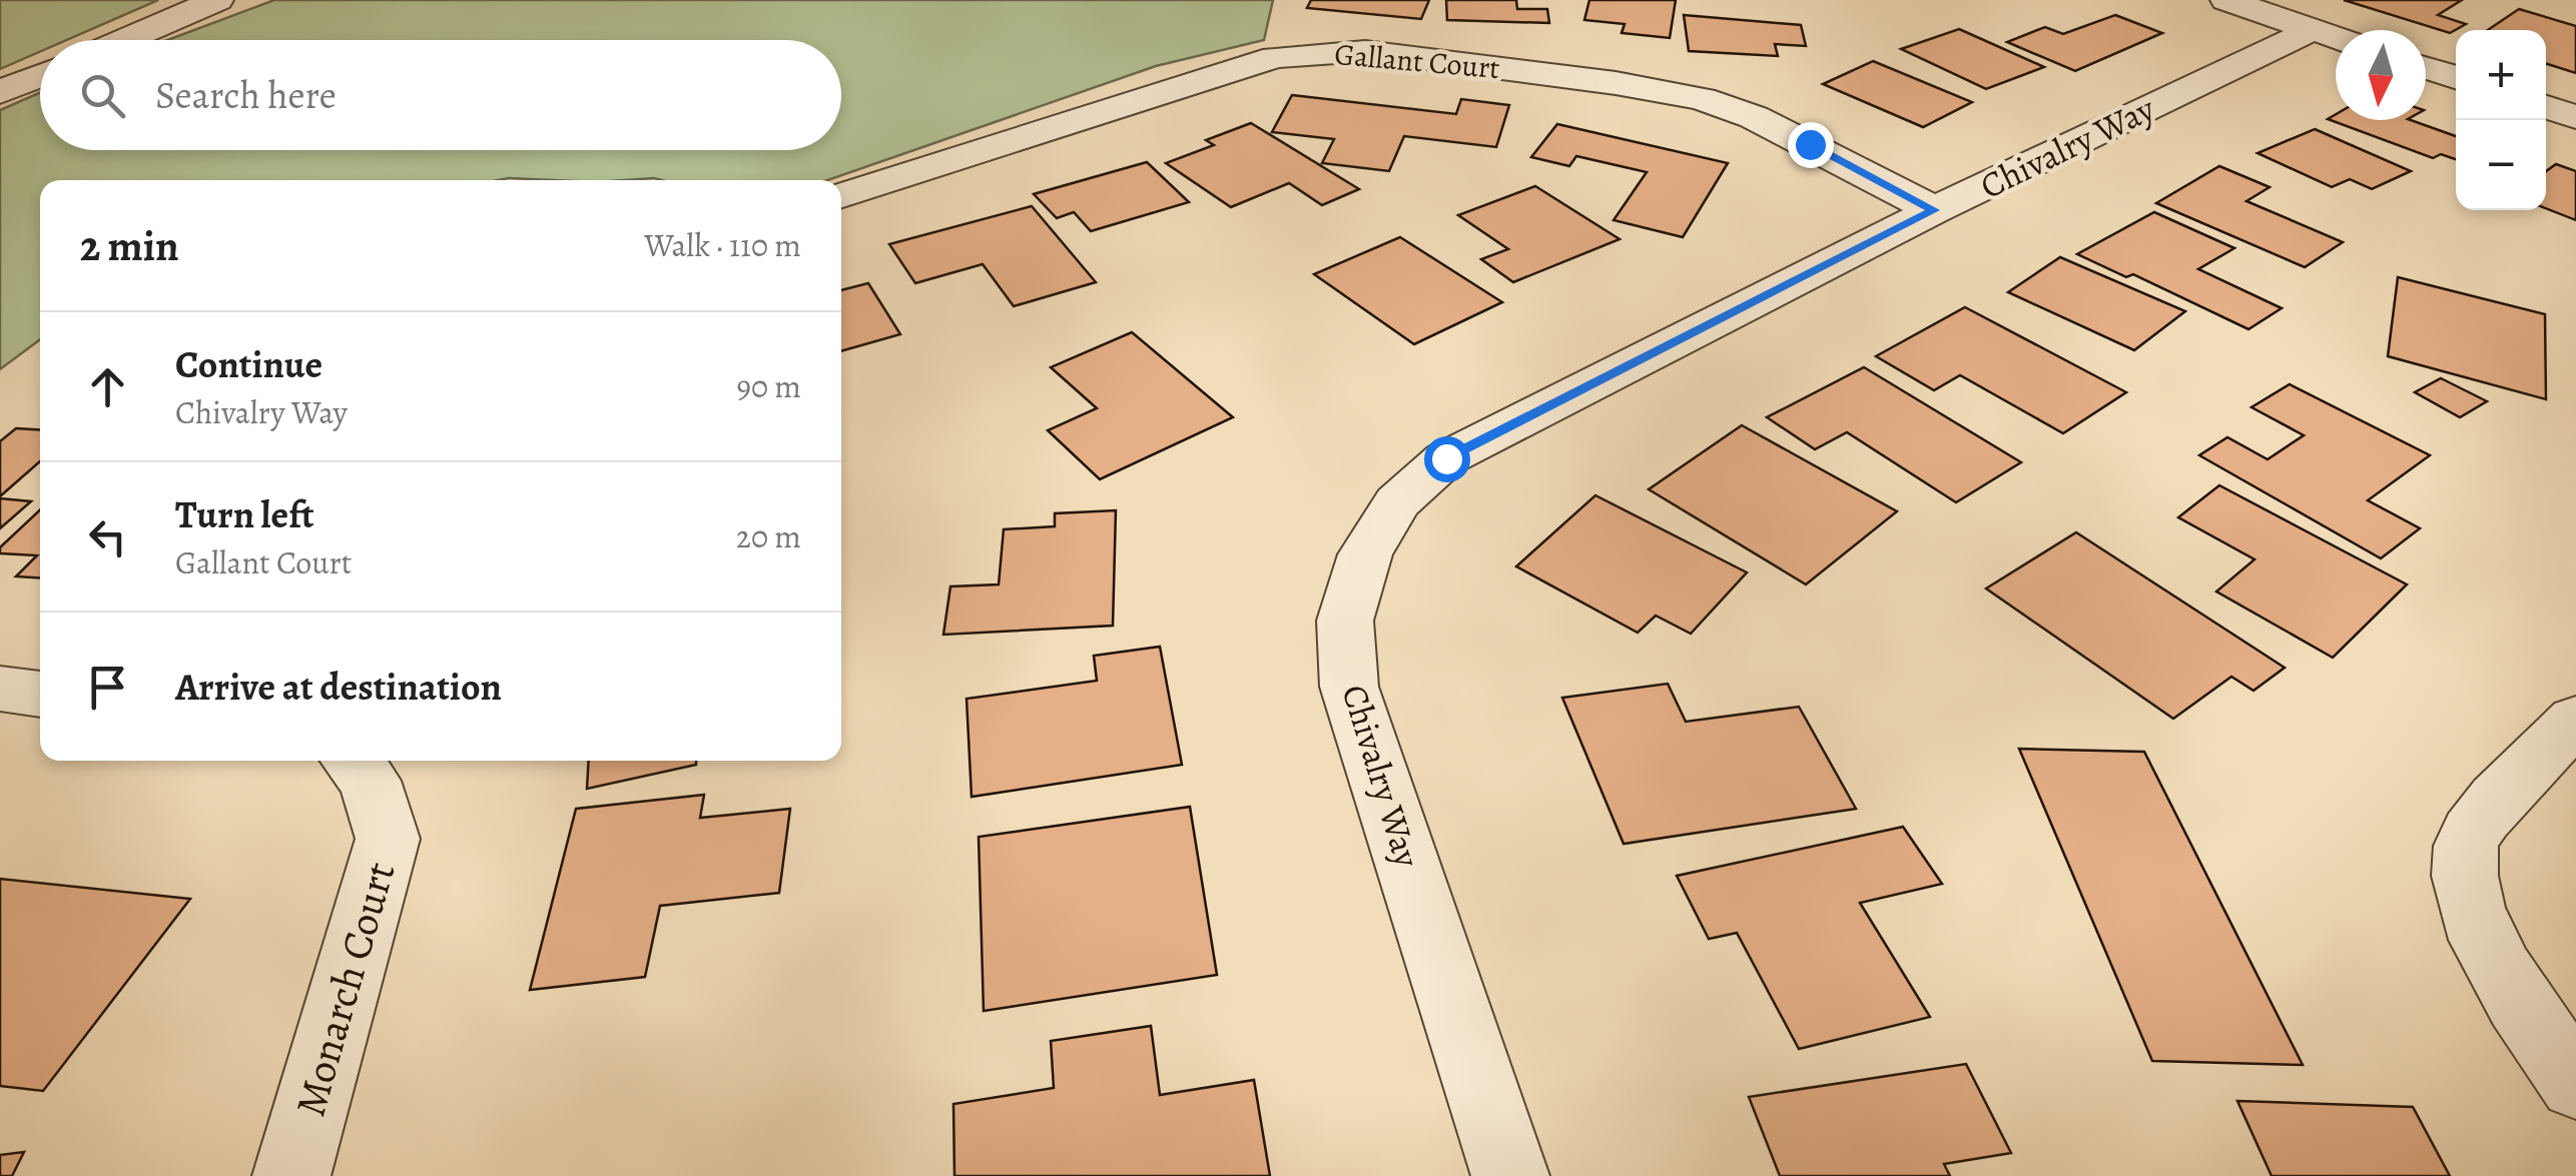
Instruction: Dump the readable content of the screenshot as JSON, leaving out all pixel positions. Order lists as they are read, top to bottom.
{
  "streets": {
    "street": ["Gallant Court", "Chivalry Way", "Monarch Court"]
  },
  "crossings": [
    ["Gallant Court", "Chivalry Way"]
  ],
  "north": "bottom",
  "page": {
    "map_buttons": ["+", "−"],
    "search": "Search here",
    "heading": ["2 min", "Walk · 110 m"],
    "list": [
      ["Continue", "Chivalry Way", "90 m"],
      ["Turn left", "Gallant Court", "20 m"],
      "Arrive at destination"
    ]
  }
}
